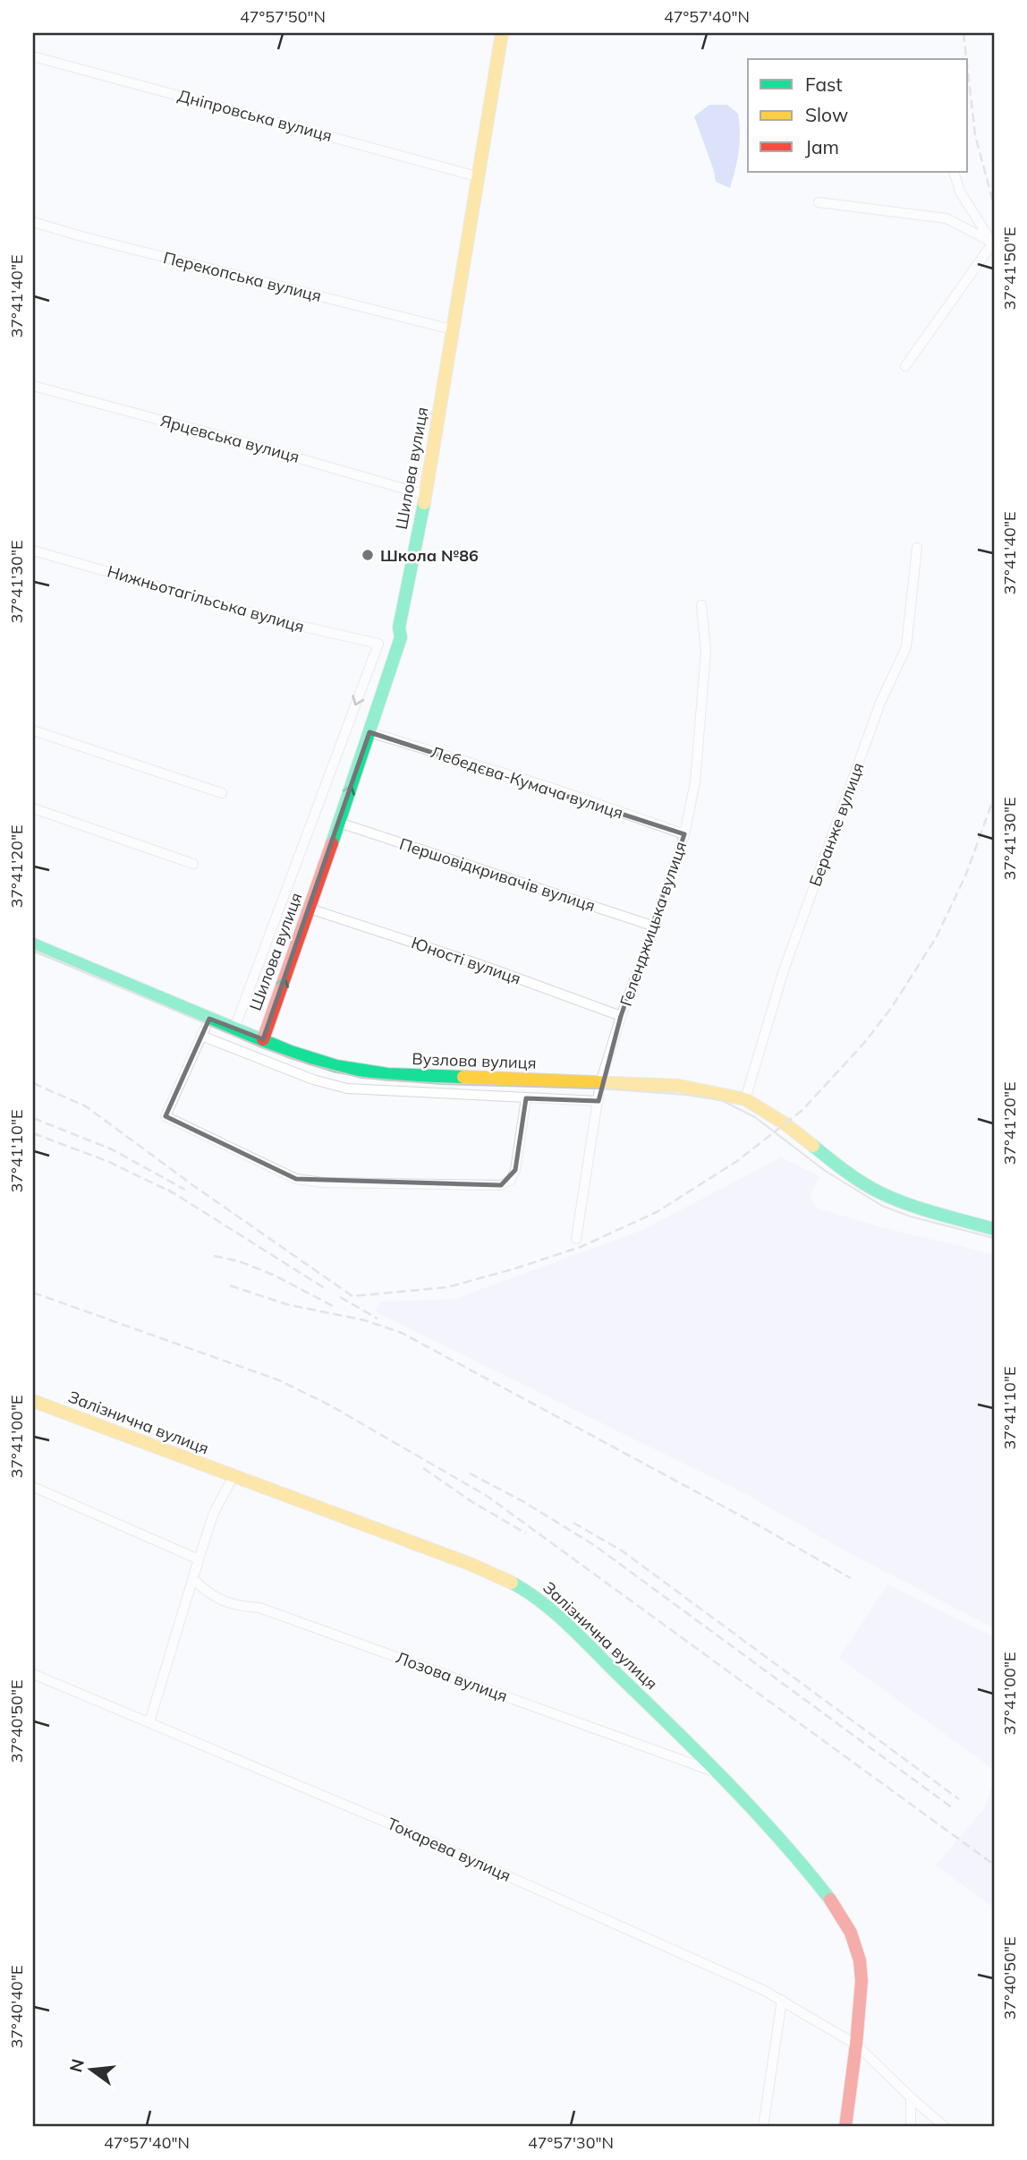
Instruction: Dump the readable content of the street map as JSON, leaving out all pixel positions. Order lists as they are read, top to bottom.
{
  "streets": {
    "street": [
      "Дніпровська вулиця",
      "Перекопська вулиця",
      "Ярцевська вулиця",
      "Шилова вулиця",
      "Нижньотагільська вулиця",
      "Лебедєва-Кумача вулиця",
      "Беранже вулиця",
      "Першовідкривачів вулиця",
      "Геленджицька вулиця",
      "Юності вулиця",
      "Вузлова вулиця",
      "Залізнична вулиця",
      "Лозова вулиця",
      "Токарева вулиця"
    ]
  },
  "crossings": [
    ["Дніпровська вулиця", "Шилова вулиця"],
    ["Перекопська вулиця", "Шилова вулиця"],
    ["Ярцевська вулиця", "Шилова вулиця"],
    ["Шилова вулиця", "Нижньотагільська вулиця"],
    ["Шилова вулиця", "Лебедєва-Кумача вулиця"],
    ["Шилова вулиця", "Першовідкривачів вулиця"],
    ["Шилова вулиця", "Юності вулиця"],
    ["Шилова вулиця", "Вузлова вулиця"],
    ["Лебедєва-Кумача вулиця", "Геленджицька вулиця"],
    ["Беранже вулиця", "Вузлова вулиця"],
    ["Першовідкривачів вулиця", "Геленджицька вулиця"],
    ["Геленджицька вулиця", "Юності вулиця"],
    ["Геленджицька вулиця", "Вузлова вулиця"],
    ["Залізнична вулиця", "Лозова вулиця"],
    ["Залізнична вулиця", "Токарева вулиця"]
  ],
  "places": ["Школа №86"],
  "legend": ["Fast", "Slow", "Jam"],
  "north": "left",
  "coordinates": [
    "47°57'50\"N",
    "47°57'40\"N",
    "37°41'50\"E",
    "37°41'40\"E",
    "37°41'30\"E",
    "37°41'20\"E",
    "37°41'10\"E",
    "37°41'00\"E",
    "37°40'50\"E",
    "37°40'40\"E",
    "47°57'30\"N"
  ]
}
